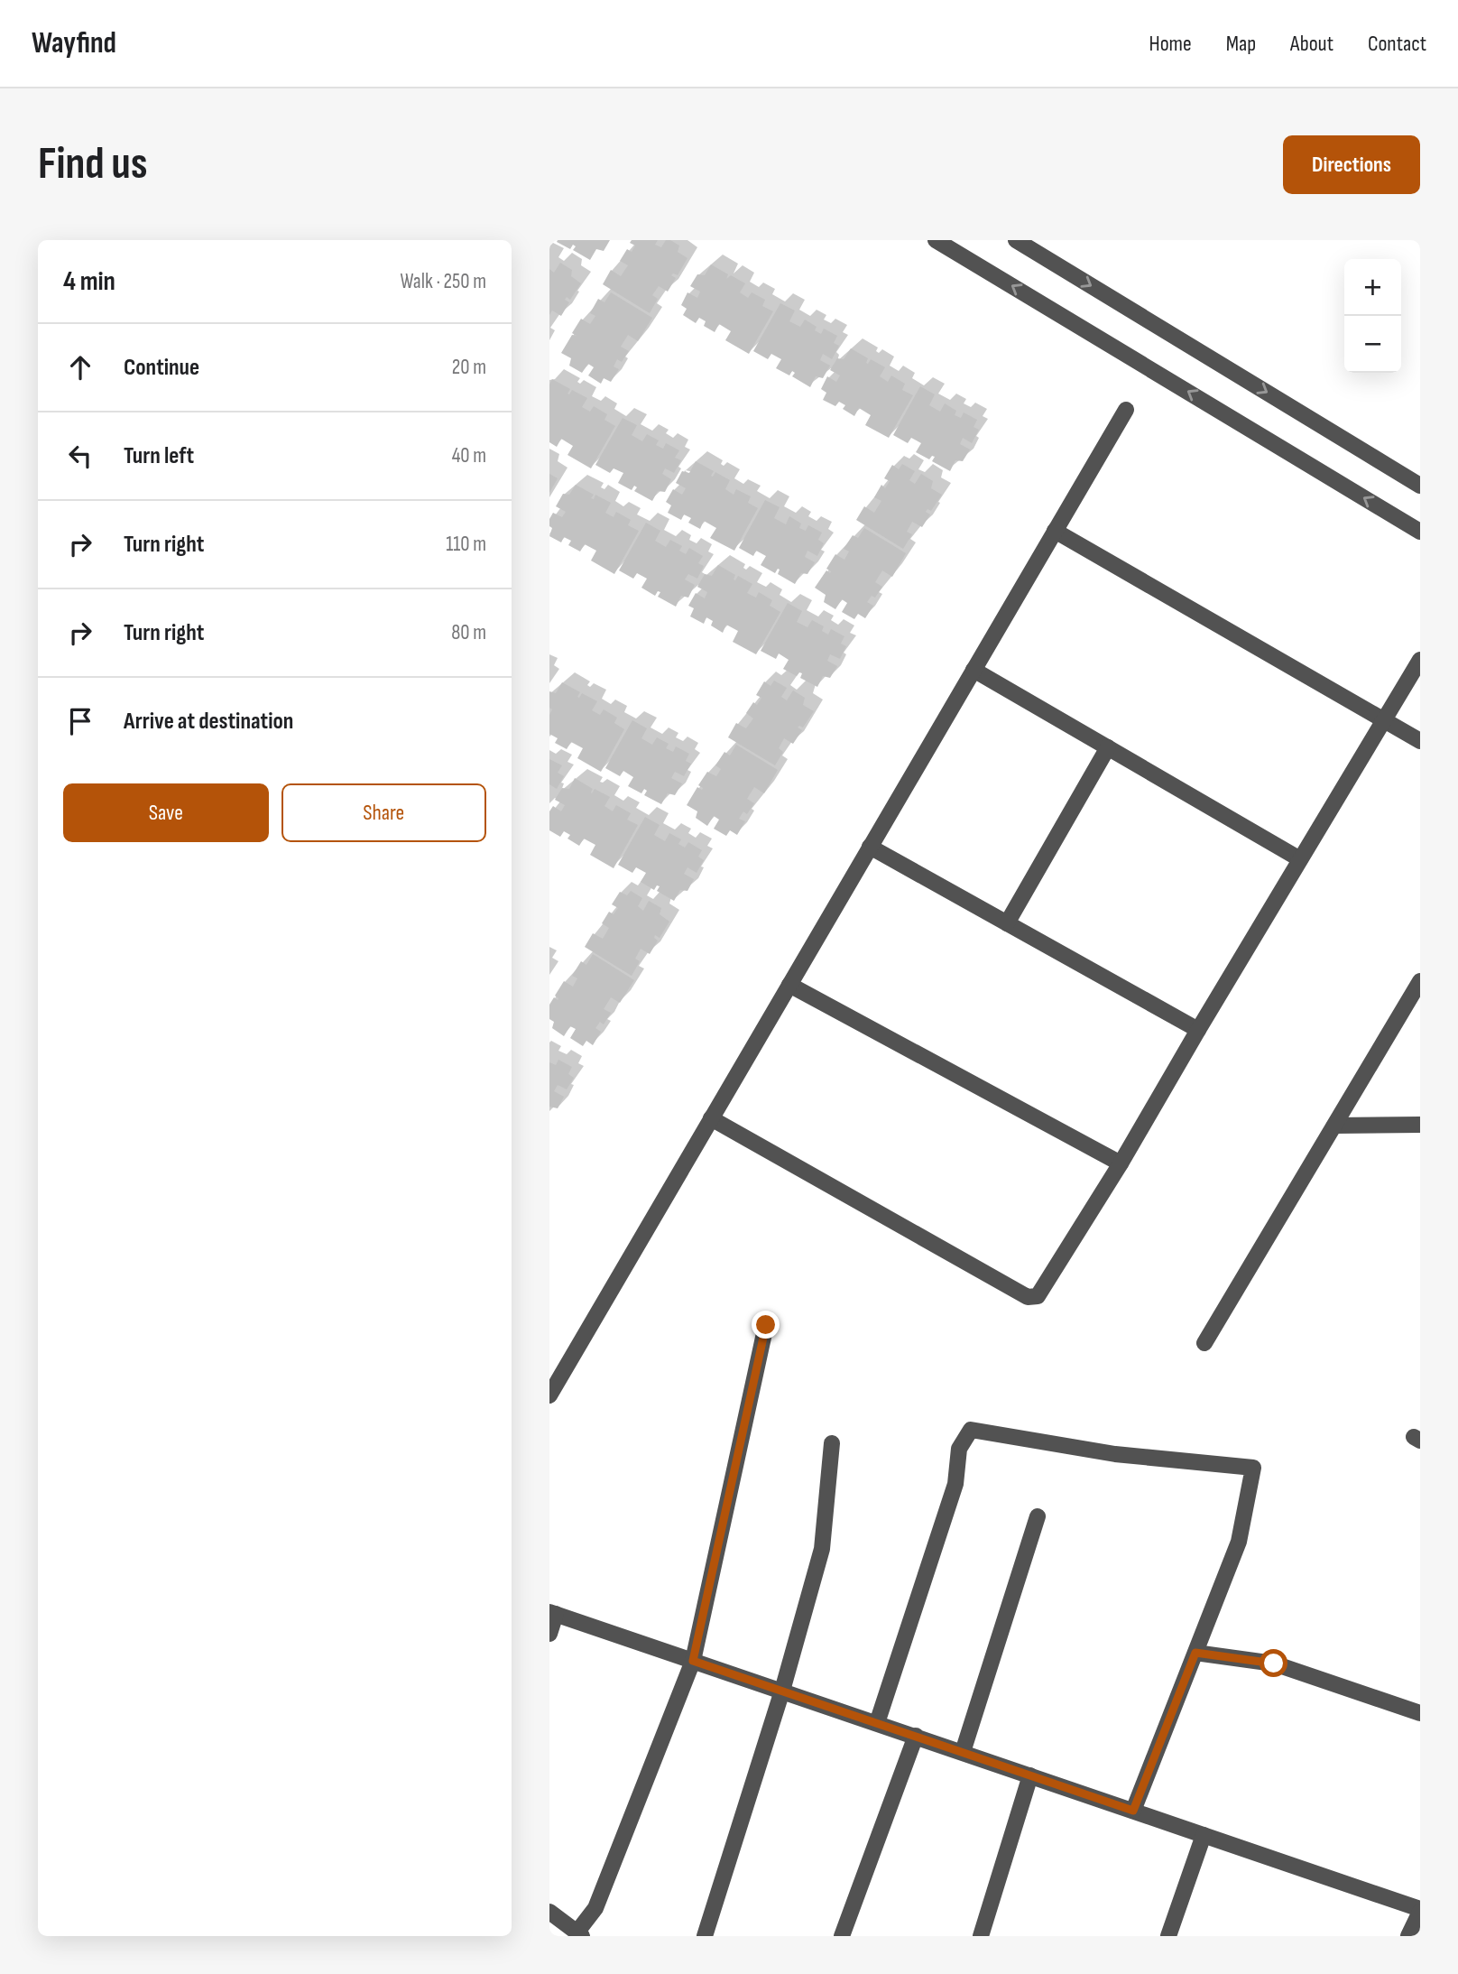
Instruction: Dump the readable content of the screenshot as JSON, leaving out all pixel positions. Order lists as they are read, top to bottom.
{
  "page": {
    "header": "Wayfind",
    "nav": [
      "Home",
      "Map",
      "About",
      "Contact"
    ],
    "buttons": [
      "Directions",
      ["Save", "Share"]
    ],
    "title": "Find us",
    "heading": ["4 min", "Walk · 250 m"],
    "map_buttons": ["+", "−"],
    "list": [
      ["Continue", "20 m"],
      ["Turn left", "40 m"],
      ["Turn right", "110 m"],
      ["Turn right", "80 m"],
      "Arrive at destination"
    ]
  }
}
